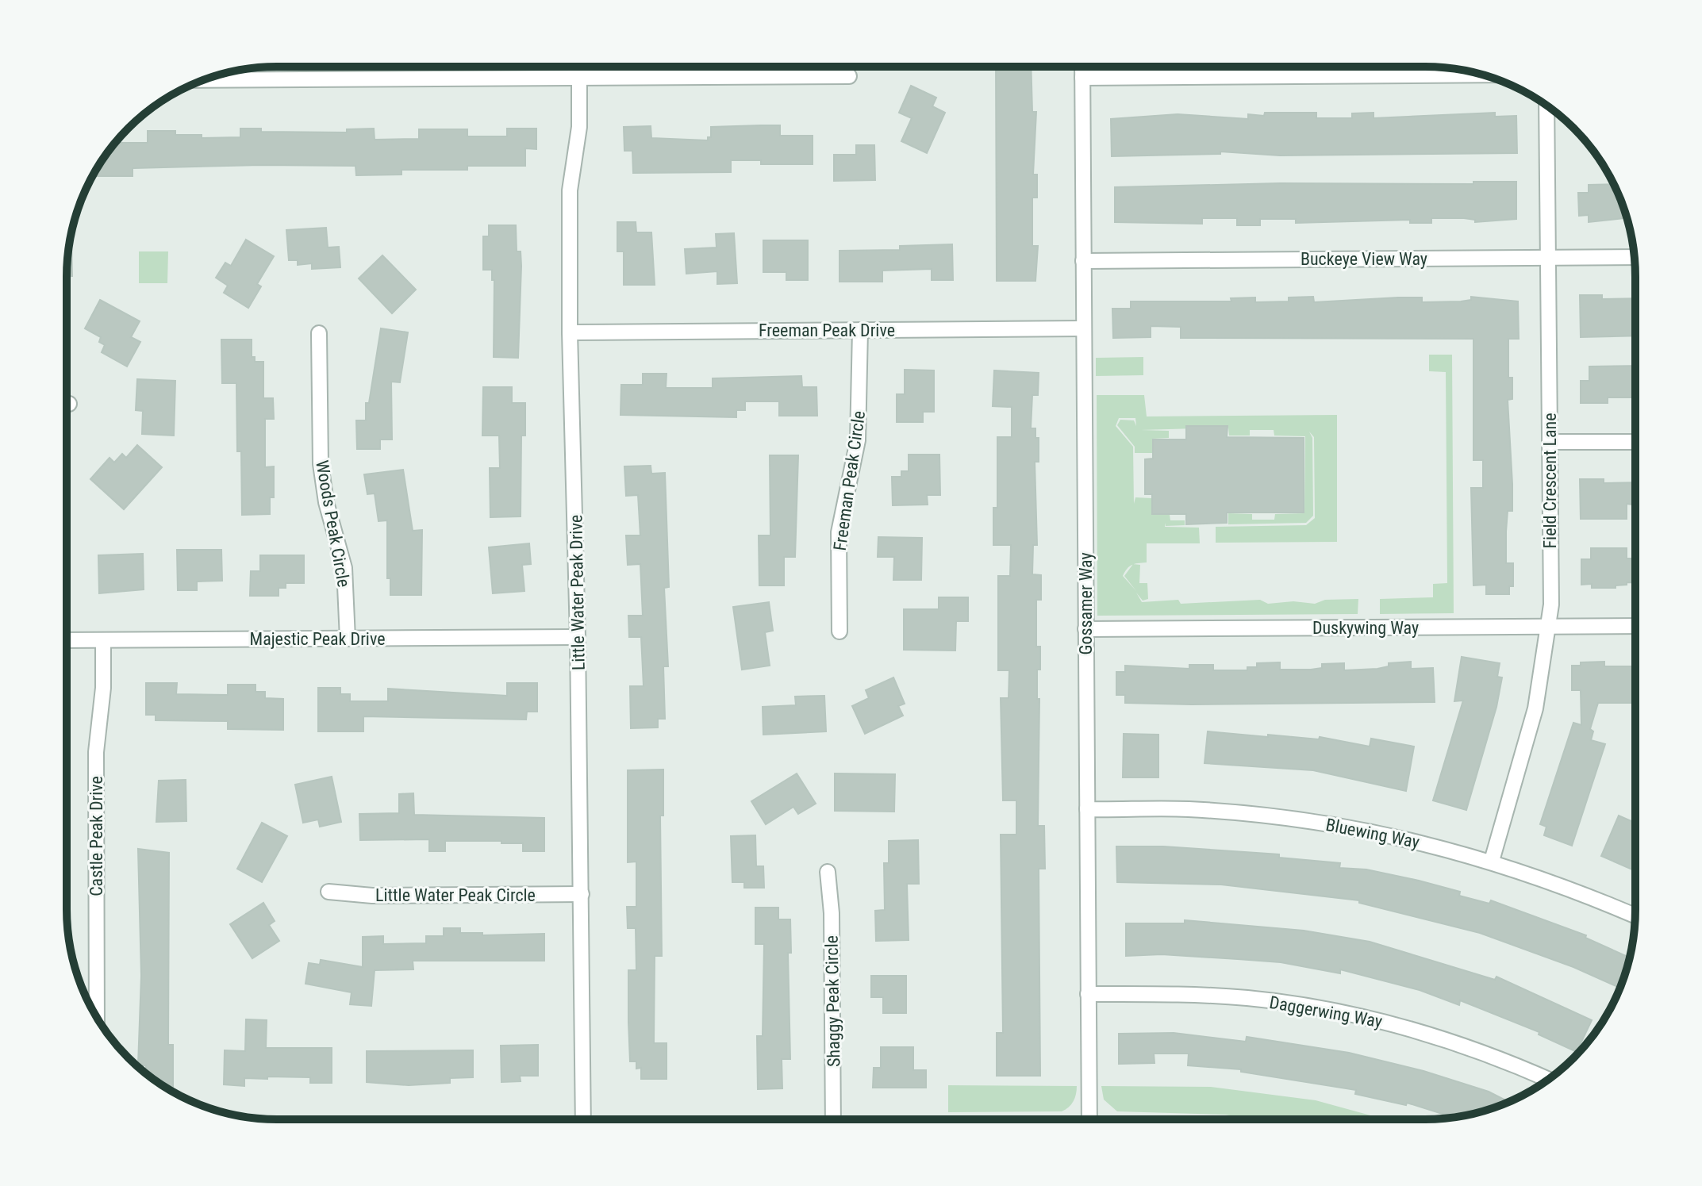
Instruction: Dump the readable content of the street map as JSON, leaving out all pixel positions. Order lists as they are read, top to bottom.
{
  "streets": {
    "street": [
      "Buckeye View Way",
      "Freeman Peak Drive",
      "Freeman Peak Circle",
      "Field Crescent Lane",
      "Woods Peak Circle",
      "Little Water Peak Drive",
      "Gossamer Way",
      "Duskywing Way",
      "Majestic Peak Drive",
      "Bluewing Way",
      "Castle Peak Drive",
      "Little Water Peak Circle",
      "Shaggy Peak Circle",
      "Daggerwing Way"
    ]
  },
  "crossings": [
    ["Buckeye View Way", "Field Crescent Lane"],
    ["Buckeye View Way", "Gossamer Way"],
    ["Freeman Peak Drive", "Freeman Peak Circle"],
    ["Freeman Peak Drive", "Little Water Peak Drive"],
    ["Freeman Peak Drive", "Gossamer Way"],
    ["Field Crescent Lane", "Duskywing Way"],
    ["Field Crescent Lane", "Bluewing Way"],
    ["Woods Peak Circle", "Majestic Peak Drive"],
    ["Little Water Peak Drive", "Majestic Peak Drive"],
    ["Little Water Peak Drive", "Little Water Peak Circle"],
    ["Gossamer Way", "Duskywing Way"],
    ["Gossamer Way", "Bluewing Way"],
    ["Gossamer Way", "Daggerwing Way"],
    ["Majestic Peak Drive", "Castle Peak Drive"]
  ]
}
